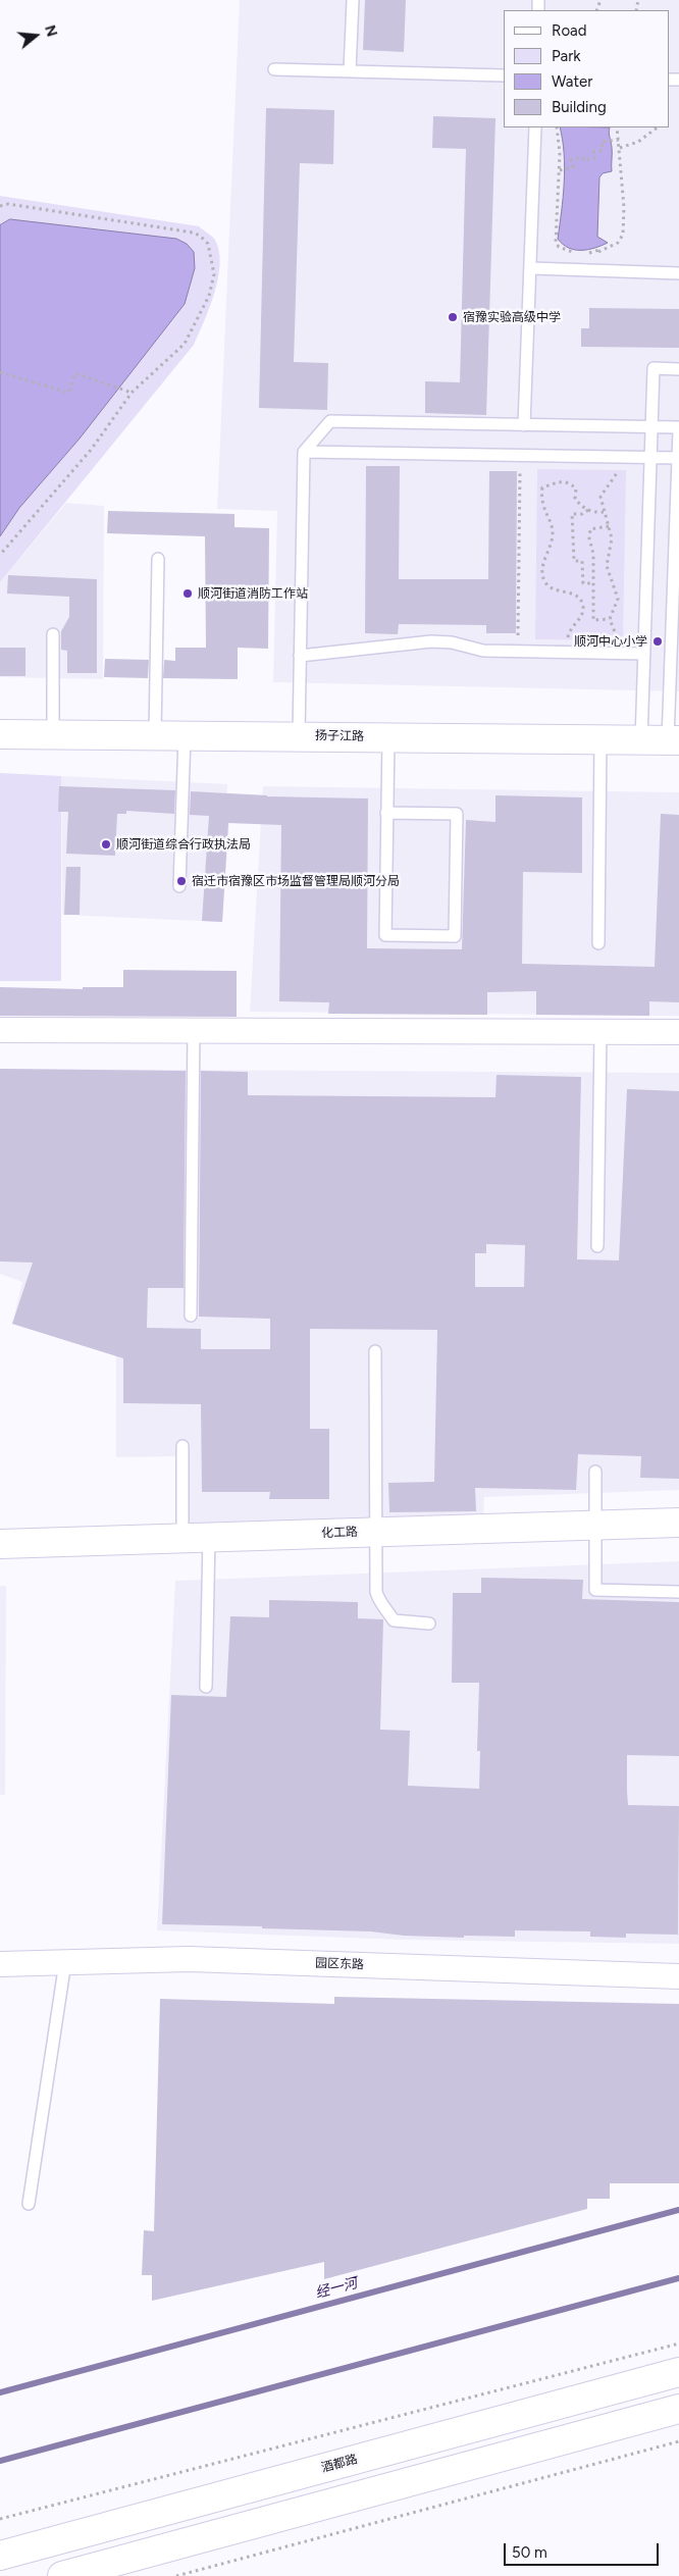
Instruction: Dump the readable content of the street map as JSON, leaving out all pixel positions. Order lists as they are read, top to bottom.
{
  "streets": {
    "main road": ["扬子江路", "化工路", "酒都路"],
    "street": ["园区东路"]
  },
  "water": ["经一河"],
  "places": [
    "宿豫实验高级中学",
    "顺河街道消防工作站",
    "顺河中心小学",
    "顺河街道综合行政执法局",
    "宿迁市宿豫区市场监督管理局顺河分局"
  ],
  "legend": [
    "Road",
    "Park",
    "Water",
    "Building"
  ],
  "scale_bar": "50 m",
  "north": "right"
}
